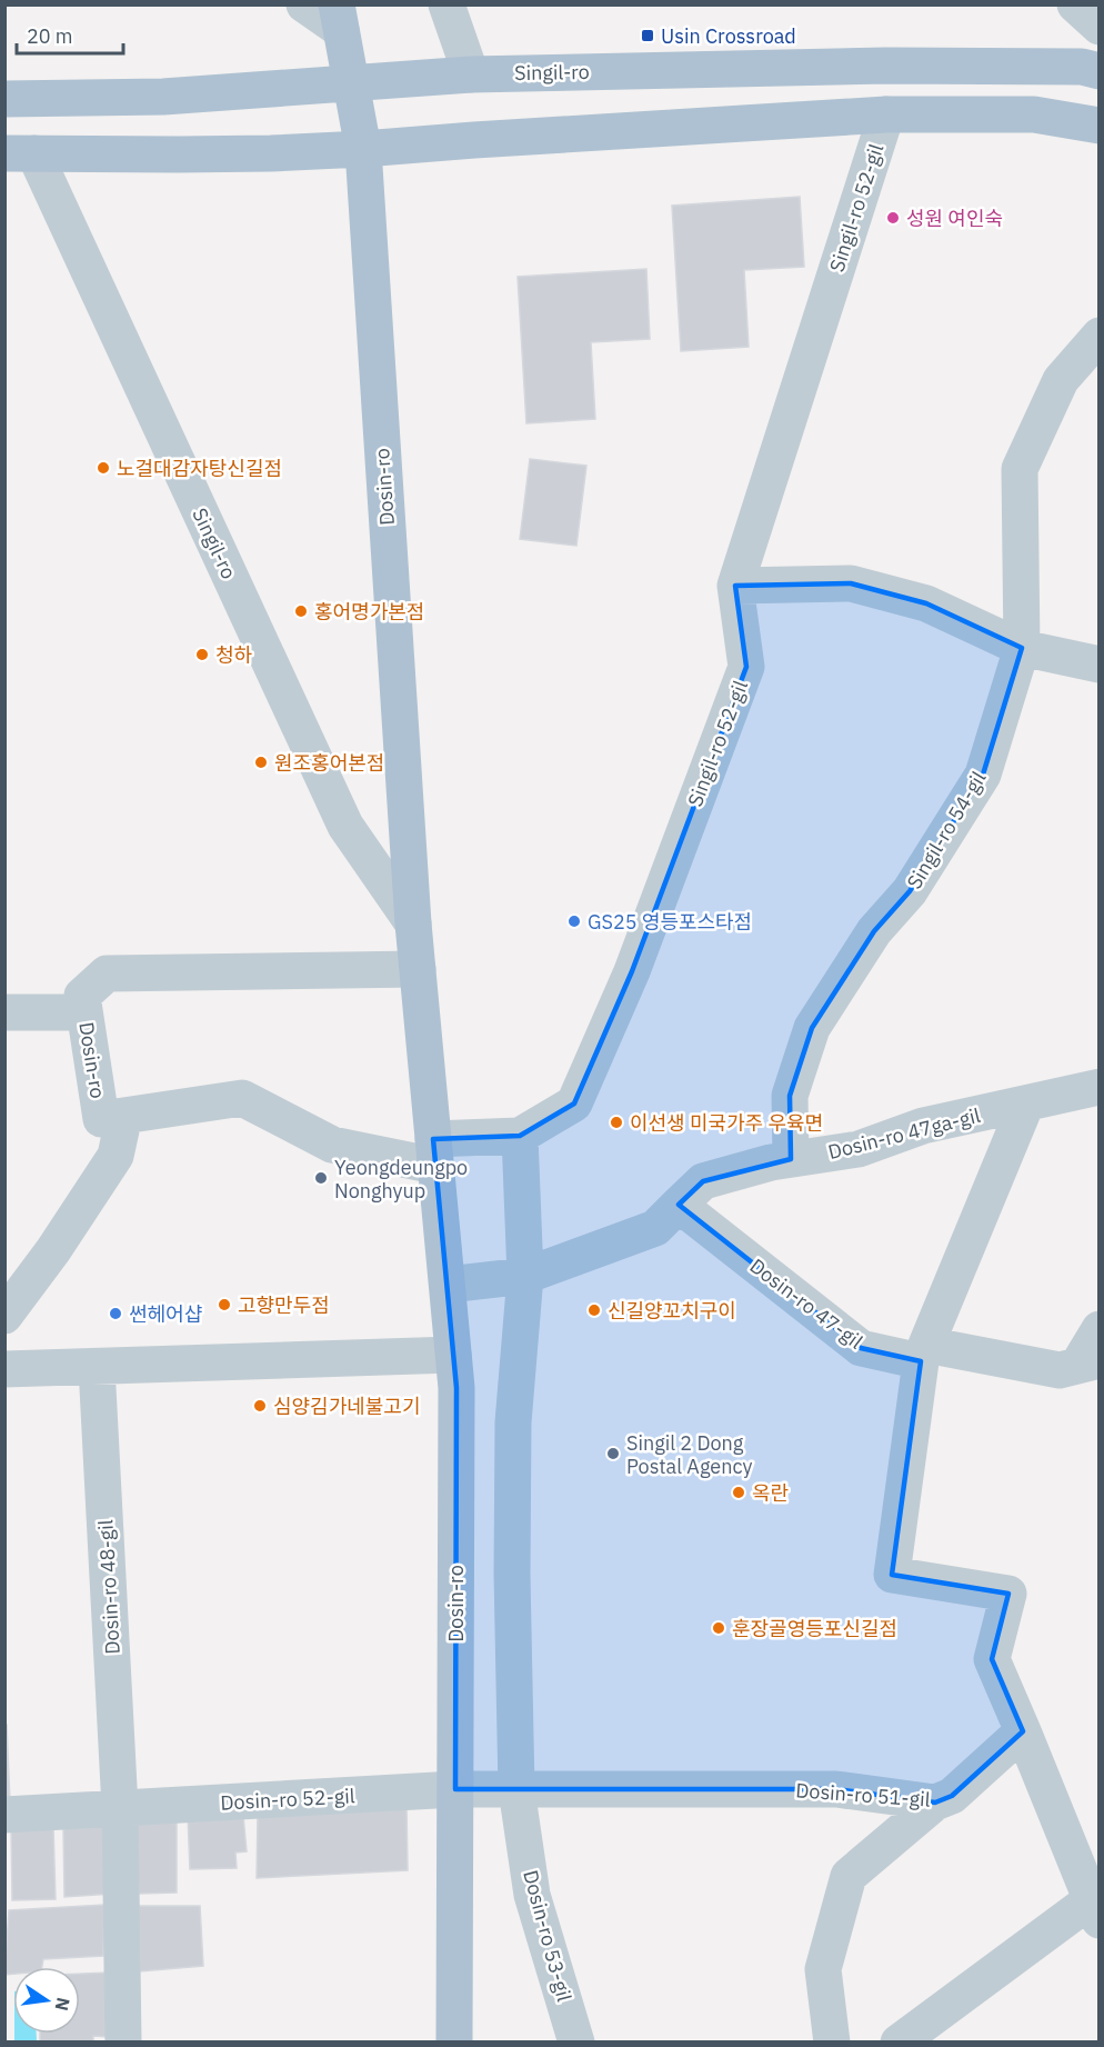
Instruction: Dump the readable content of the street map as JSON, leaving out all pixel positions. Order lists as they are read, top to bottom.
{
  "streets": {
    "main road": ["Singil-ro", "Dosin-ro"],
    "street": [
      "Singil-ro 52-gil",
      "Singil-ro 54-gil",
      "Dosin-ro 47ga-gil",
      "Dosin-ro 47-gil",
      "Dosin-ro 48-gil",
      "Dosin-ro 51-gil",
      "Dosin-ro 52-gil",
      "Dosin-ro 53-gil"
    ]
  },
  "crossings": [
    ["Singil-ro", "Singil-ro 52-gil"],
    ["Singil-ro", "Dosin-ro"],
    ["Singil-ro 52-gil", "Dosin-ro"],
    ["Singil-ro 52-gil", "Dosin-ro 53-gil"],
    ["Dosin-ro", "Dosin-ro 51-gil"],
    ["Dosin-ro", "Dosin-ro 52-gil"],
    ["Singil-ro 54-gil", "Dosin-ro 47ga-gil"],
    ["Dosin-ro 47ga-gil", "Dosin-ro 47-gil"],
    ["Dosin-ro 47-gil", "Dosin-ro 51-gil"],
    ["Dosin-ro 48-gil", "Dosin-ro 52-gil"],
    ["Dosin-ro 51-gil", "Dosin-ro 52-gil"],
    ["Dosin-ro 51-gil", "Dosin-ro 53-gil"]
  ],
  "places": {
    "transit": ["Usin Crossroad"],
    "other": [
      "성원 여인숙",
      "노걸대감자탕신길점",
      "홍어명가본점",
      "청하",
      "원조홍어본점",
      "GS25 영등포스타점",
      "이선생 미국가주 우육면",
      "Yeongdeungpo Nonghyup",
      "고향만두점",
      "신길양꼬치구이",
      "썬헤어샵",
      "심양김가네불고기",
      "Singil 2 Dong Postal Agency",
      "옥란",
      "훈장골영등포신길점"
    ]
  },
  "scale_bar": "20 m",
  "north": "right"
}
